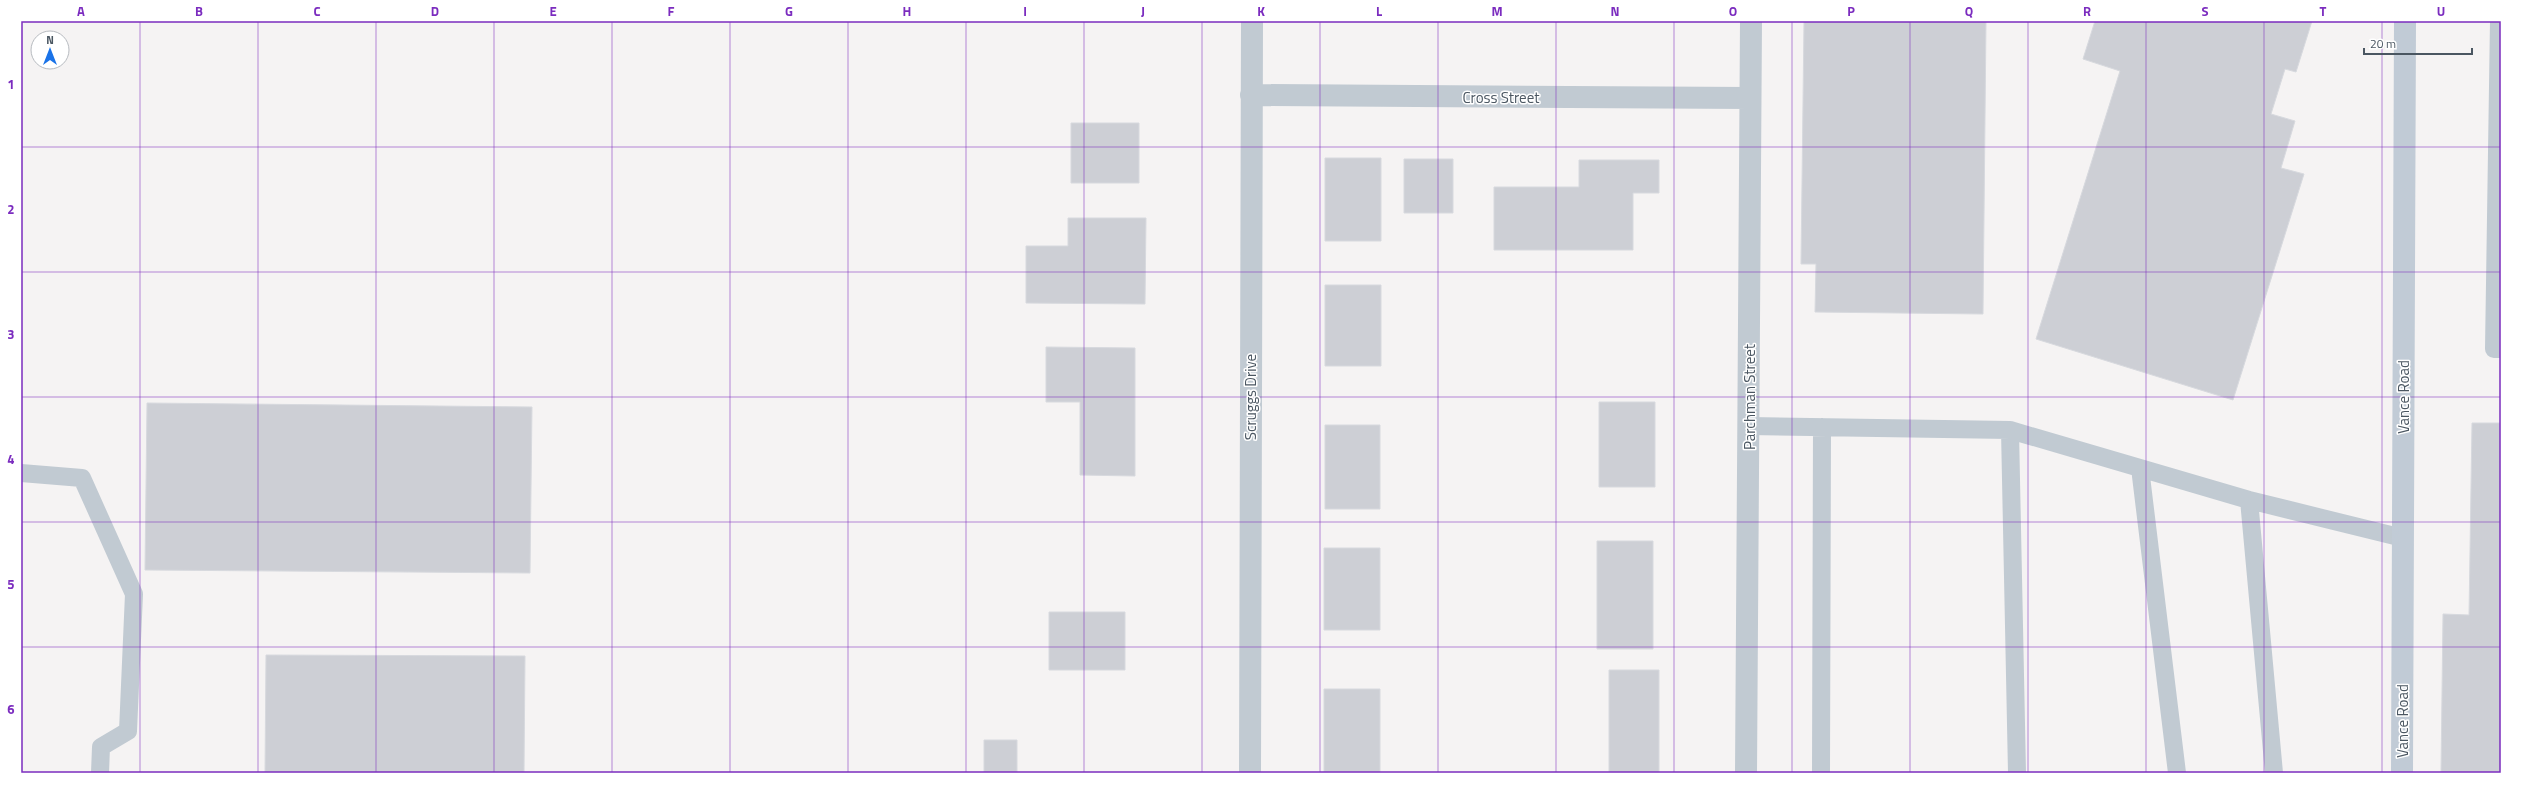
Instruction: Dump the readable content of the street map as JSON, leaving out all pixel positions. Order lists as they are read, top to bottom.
{
  "streets": {
    "street": [
      "Cross Street",
      "Scruggs Drive",
      "Parchman Street",
      "Vance Road"
    ]
  },
  "crossings": [
    ["Cross Street", "Scruggs Drive"],
    ["Cross Street", "Parchman Street"]
  ],
  "scale_bar": "20 m",
  "north": "top",
  "grid": {
    "columns": [
      "A",
      "B",
      "C",
      "D",
      "E",
      "F",
      "G",
      "H",
      "I",
      "J",
      "K",
      "L",
      "M",
      "N",
      "O",
      "P",
      "Q",
      "R",
      "S",
      "T",
      "U"
    ],
    "rows": [
      "1",
      "2",
      "3",
      "4",
      "5",
      "6"
    ]
  }
}
